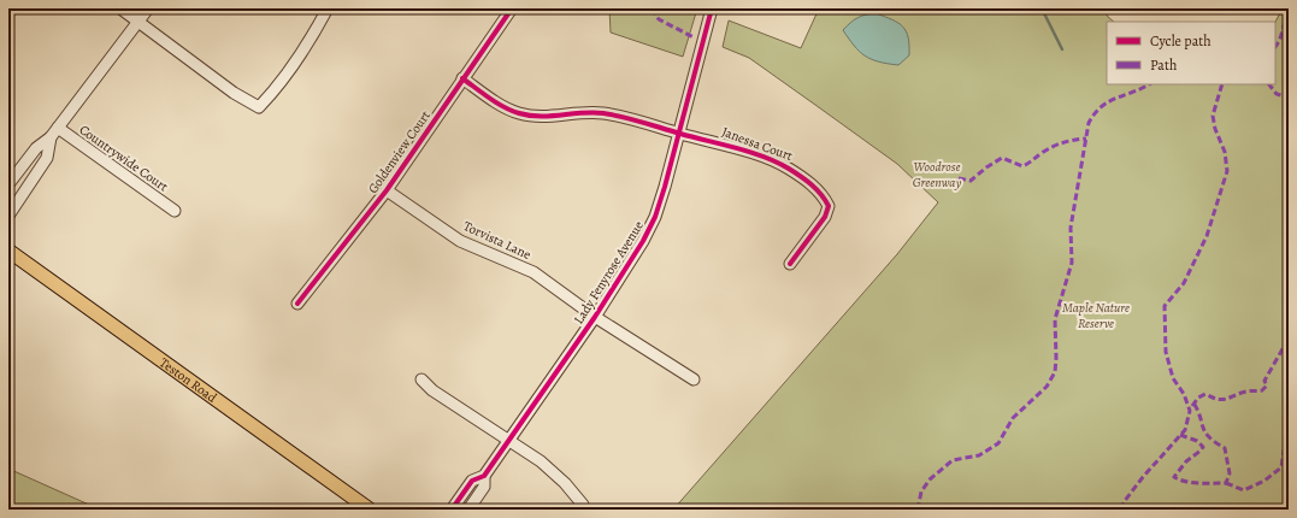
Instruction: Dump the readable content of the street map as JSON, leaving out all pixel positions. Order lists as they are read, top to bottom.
{
  "streets": {
    "main road": ["Teston Road"],
    "street": [
      "Janessa Court",
      "Goldenview Court",
      "Countrywide Court",
      "Torvista Lane",
      "Lady Fenyrose Avenue"
    ]
  },
  "crossings": [
    ["Janessa Court", "Goldenview Court"],
    ["Janessa Court", "Lady Fenyrose Avenue"],
    ["Goldenview Court", "Torvista Lane"],
    ["Torvista Lane", "Lady Fenyrose Avenue"]
  ],
  "parks": ["Woodrose Greenway", "Maple Nature Reserve"],
  "legend": ["Cycle path", "Path"]
}
